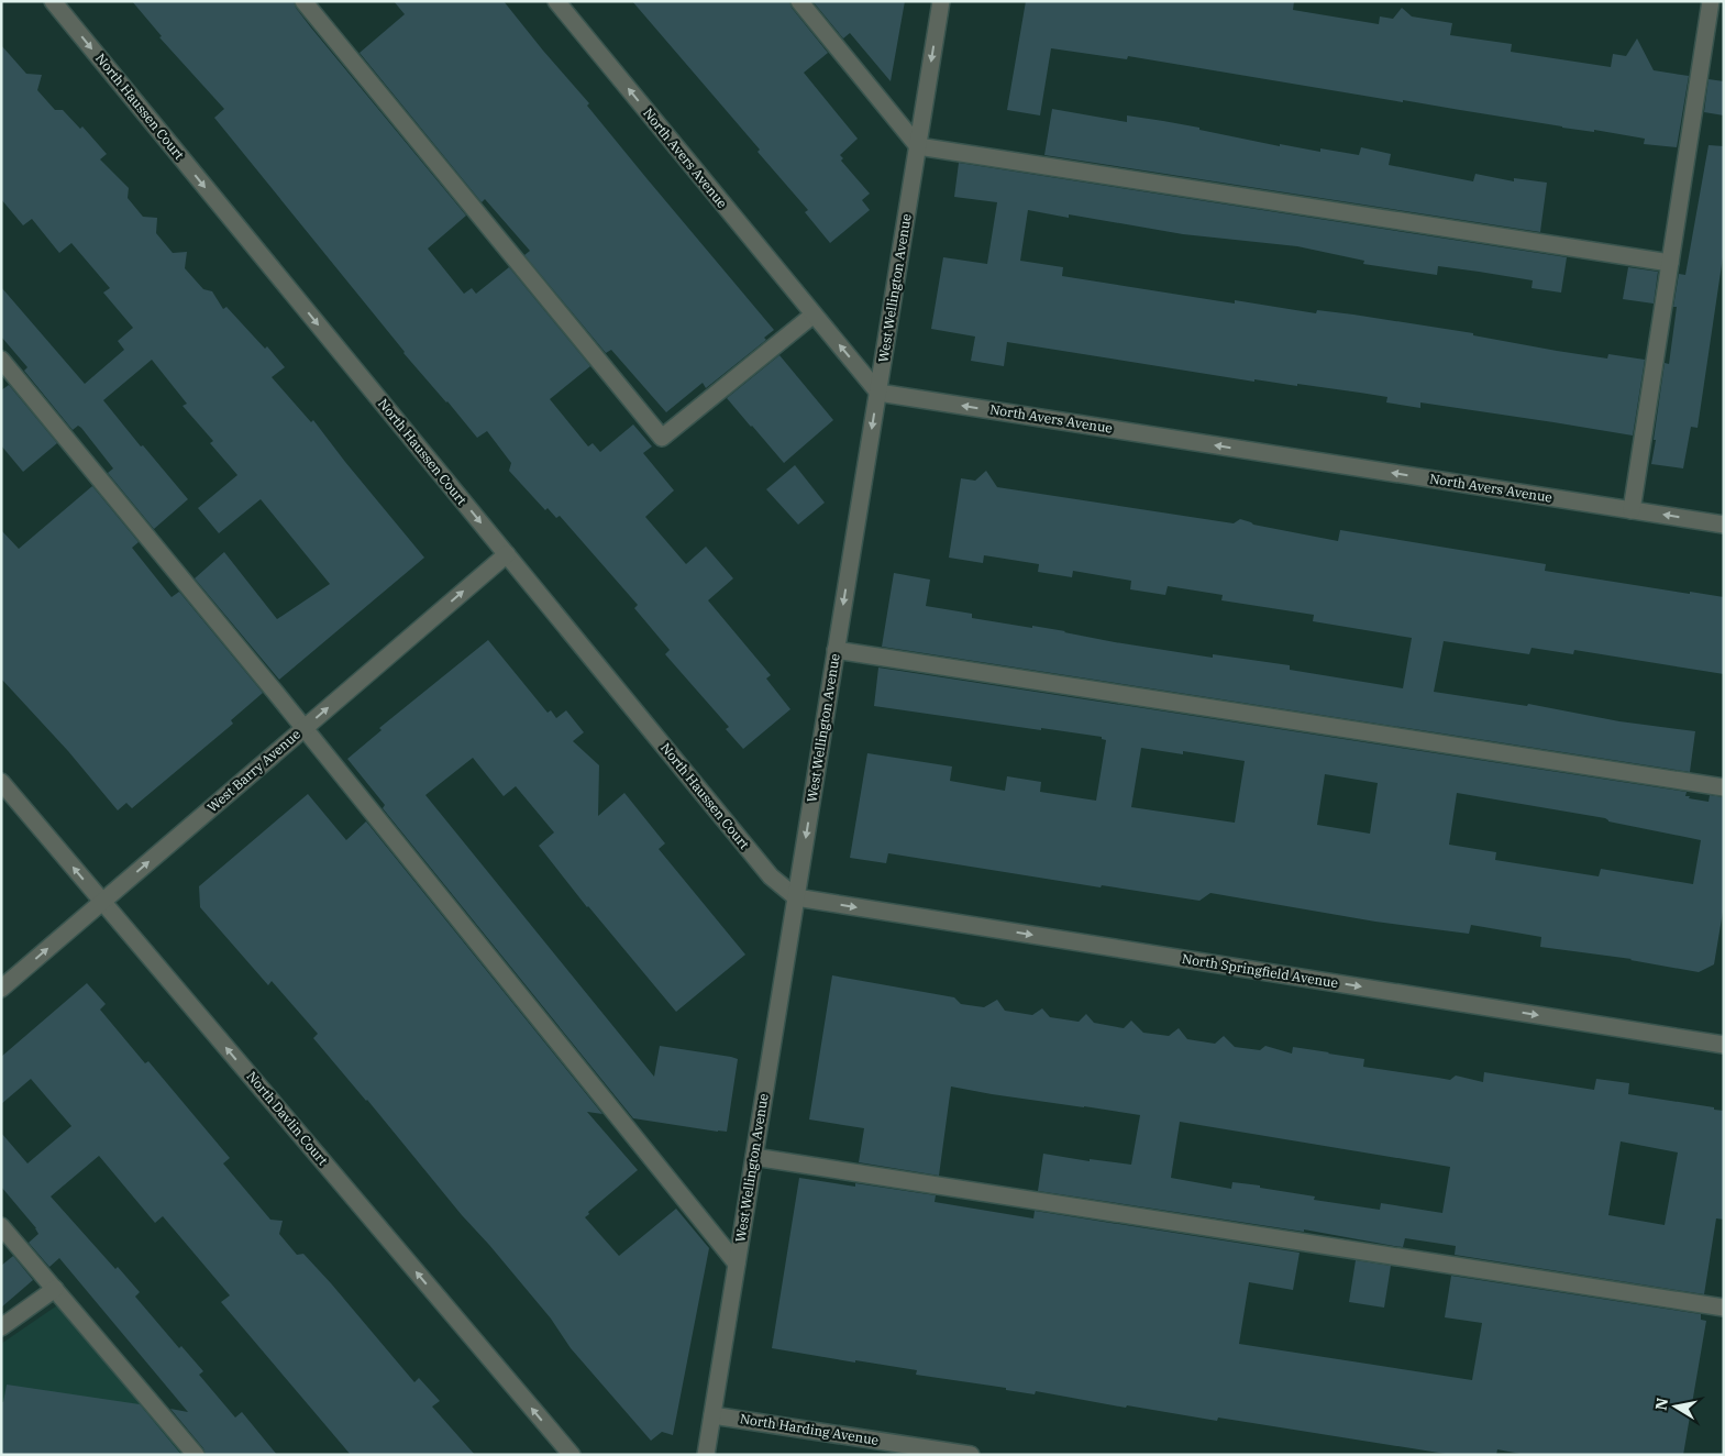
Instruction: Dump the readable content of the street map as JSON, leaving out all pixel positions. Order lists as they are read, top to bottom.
{
  "streets": {
    "street": [
      "North Haussen Court",
      "North Avers Avenue",
      "West Wellington Avenue",
      "West Barry Avenue",
      "North Springfield Avenue",
      "North Davlin Court",
      "North Harding Avenue"
    ]
  },
  "crossings": [
    ["North Haussen Court", "West Wellington Avenue"],
    ["North Haussen Court", "West Barry Avenue"],
    ["North Haussen Court", "North Springfield Avenue"],
    ["North Avers Avenue", "West Wellington Avenue"],
    ["West Wellington Avenue", "North Springfield Avenue"],
    ["West Wellington Avenue", "North Harding Avenue"],
    ["West Barry Avenue", "North Davlin Court"]
  ],
  "one_way": [
    "North Haussen Court",
    "North Avers Avenue",
    "West Wellington Avenue",
    "West Barry Avenue",
    "North Springfield Avenue",
    "North Davlin Court"
  ],
  "north": "left"
}
